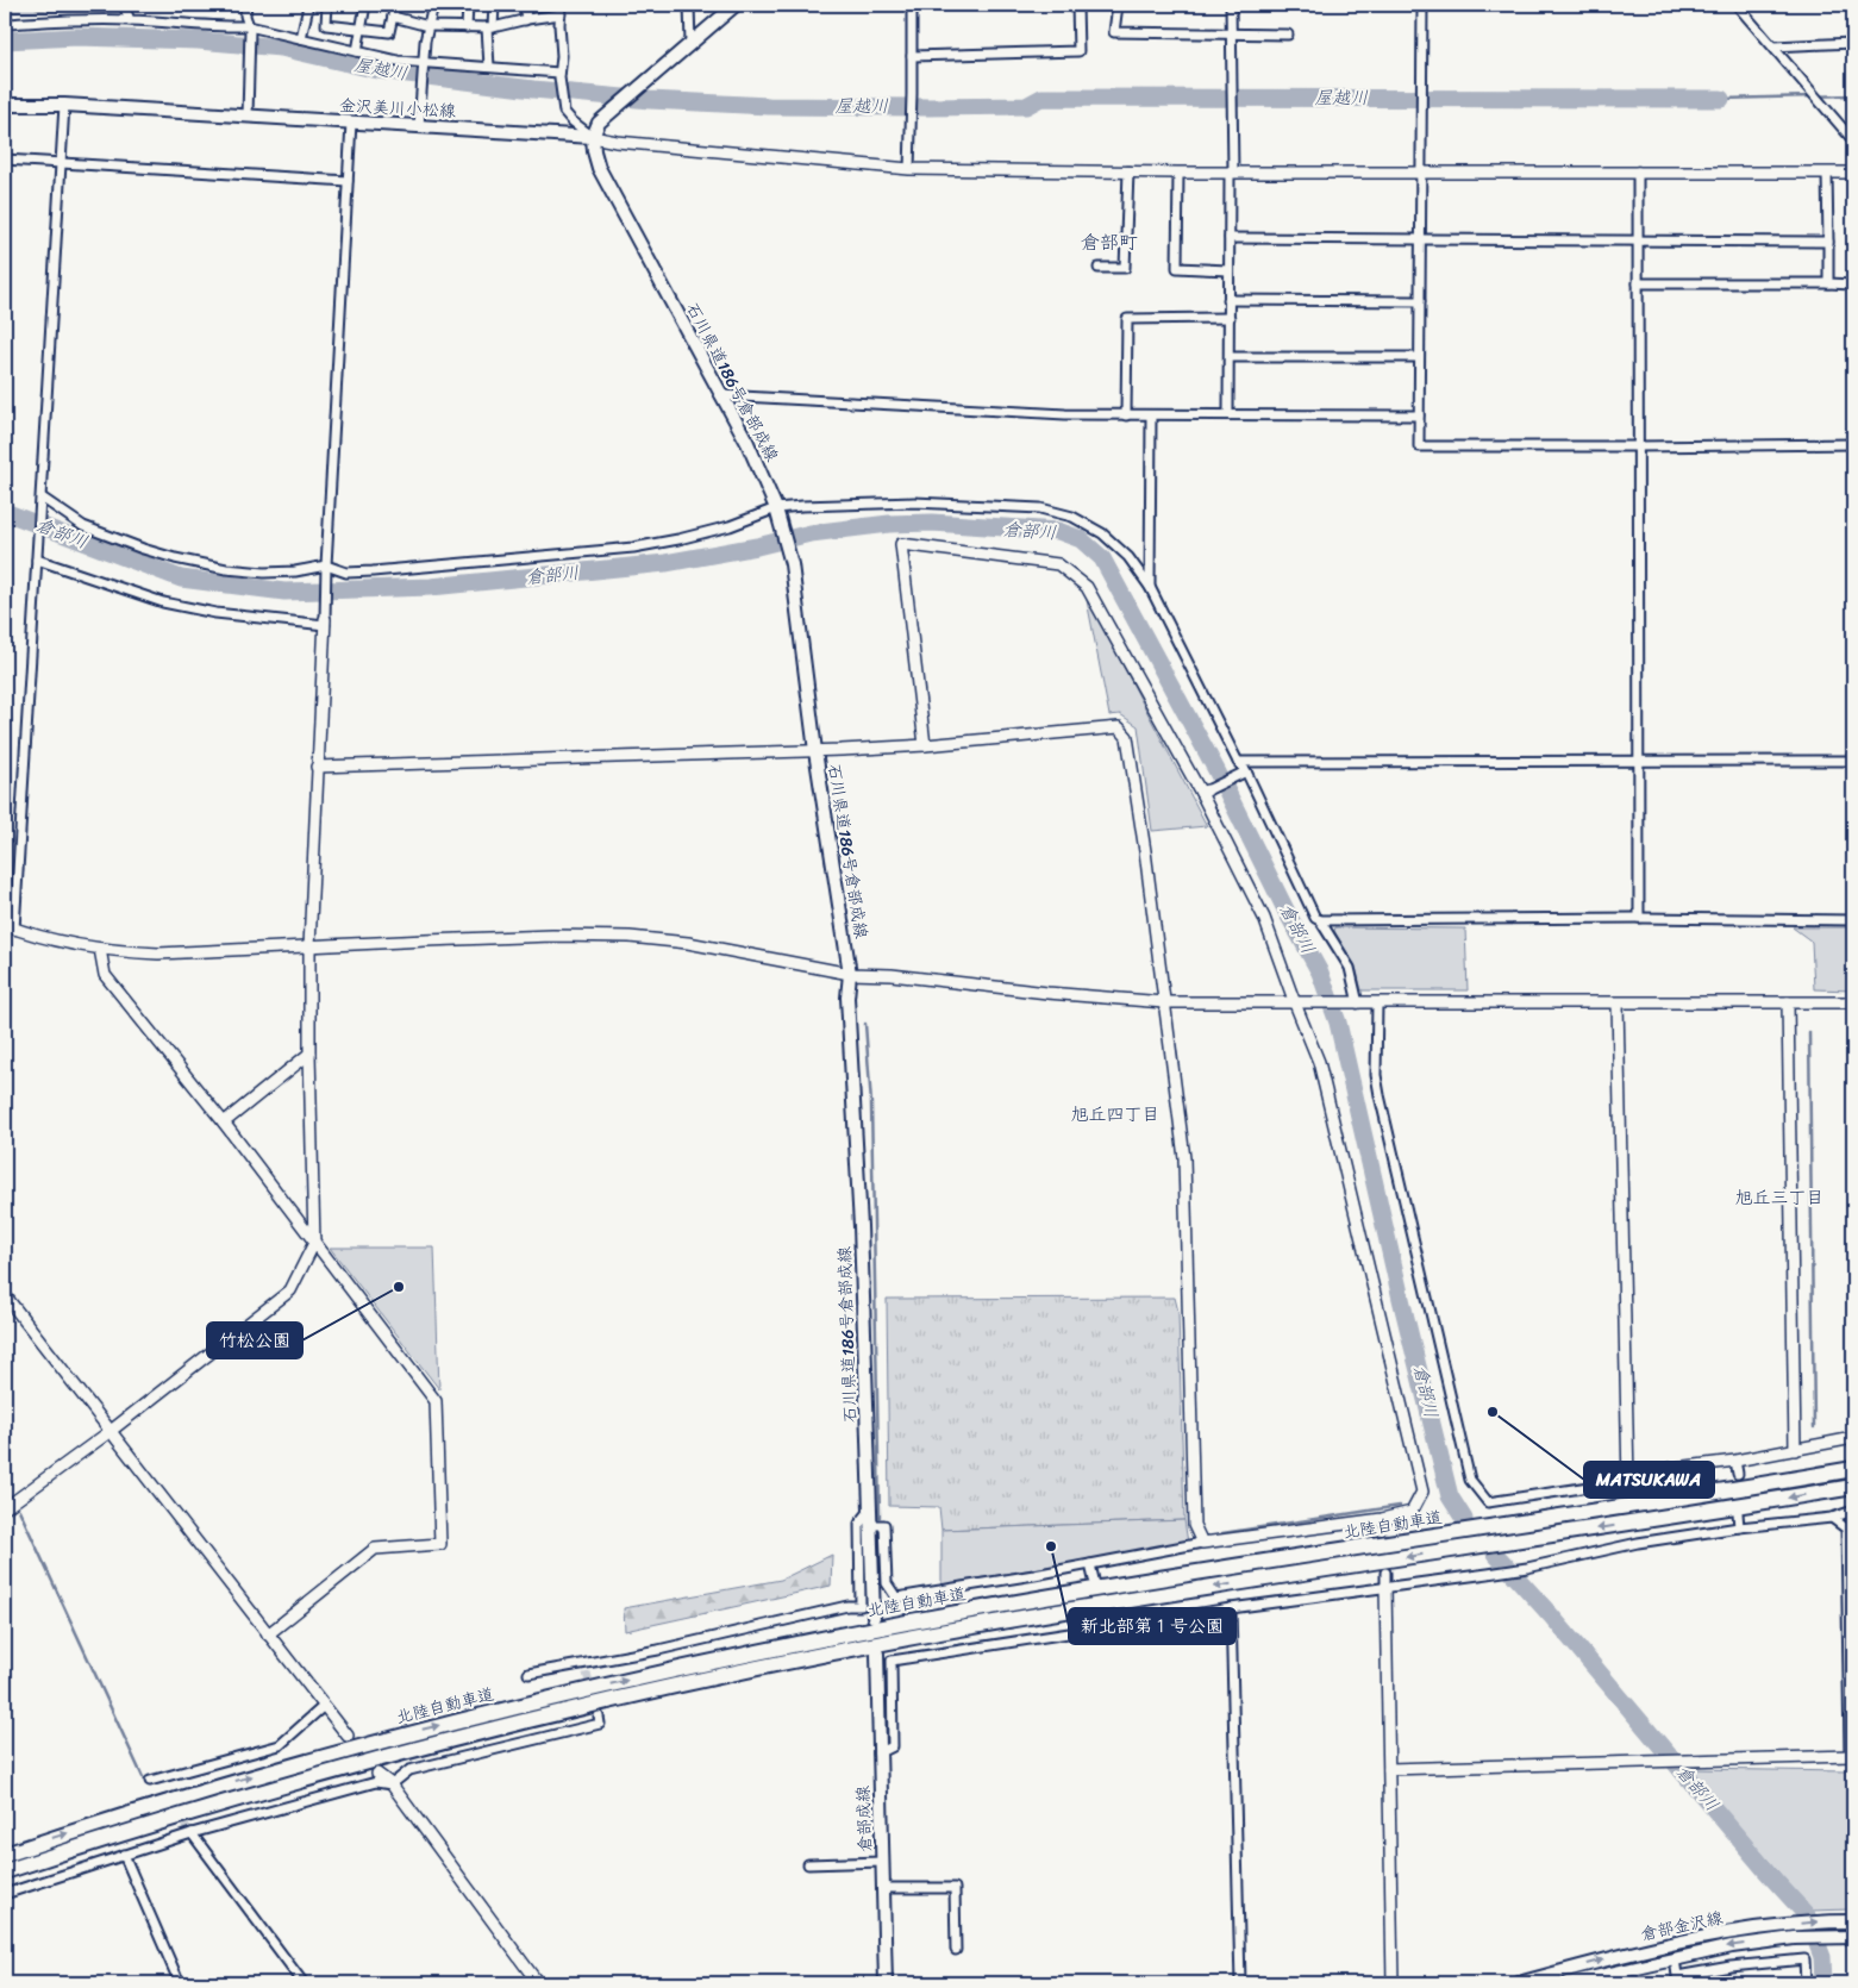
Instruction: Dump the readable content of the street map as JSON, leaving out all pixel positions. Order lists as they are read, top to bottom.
{
  "streets": {
    "highway": ["北陸自動車道"],
    "main road": [
      "金沢美川小松線",
      "石川県道186号倉部成線",
      "倉部成線",
      "倉部金沢線"
    ]
  },
  "crossings": [
    ["金沢美川小松線", "石川県道186号倉部成線"]
  ],
  "districts": ["倉部町", "旭丘四丁目", "旭丘三丁目"],
  "water": ["屋越川", "倉部川"],
  "places": ["竹松公園", "MATSUKAWA", "新北部第１号公園"]
}
